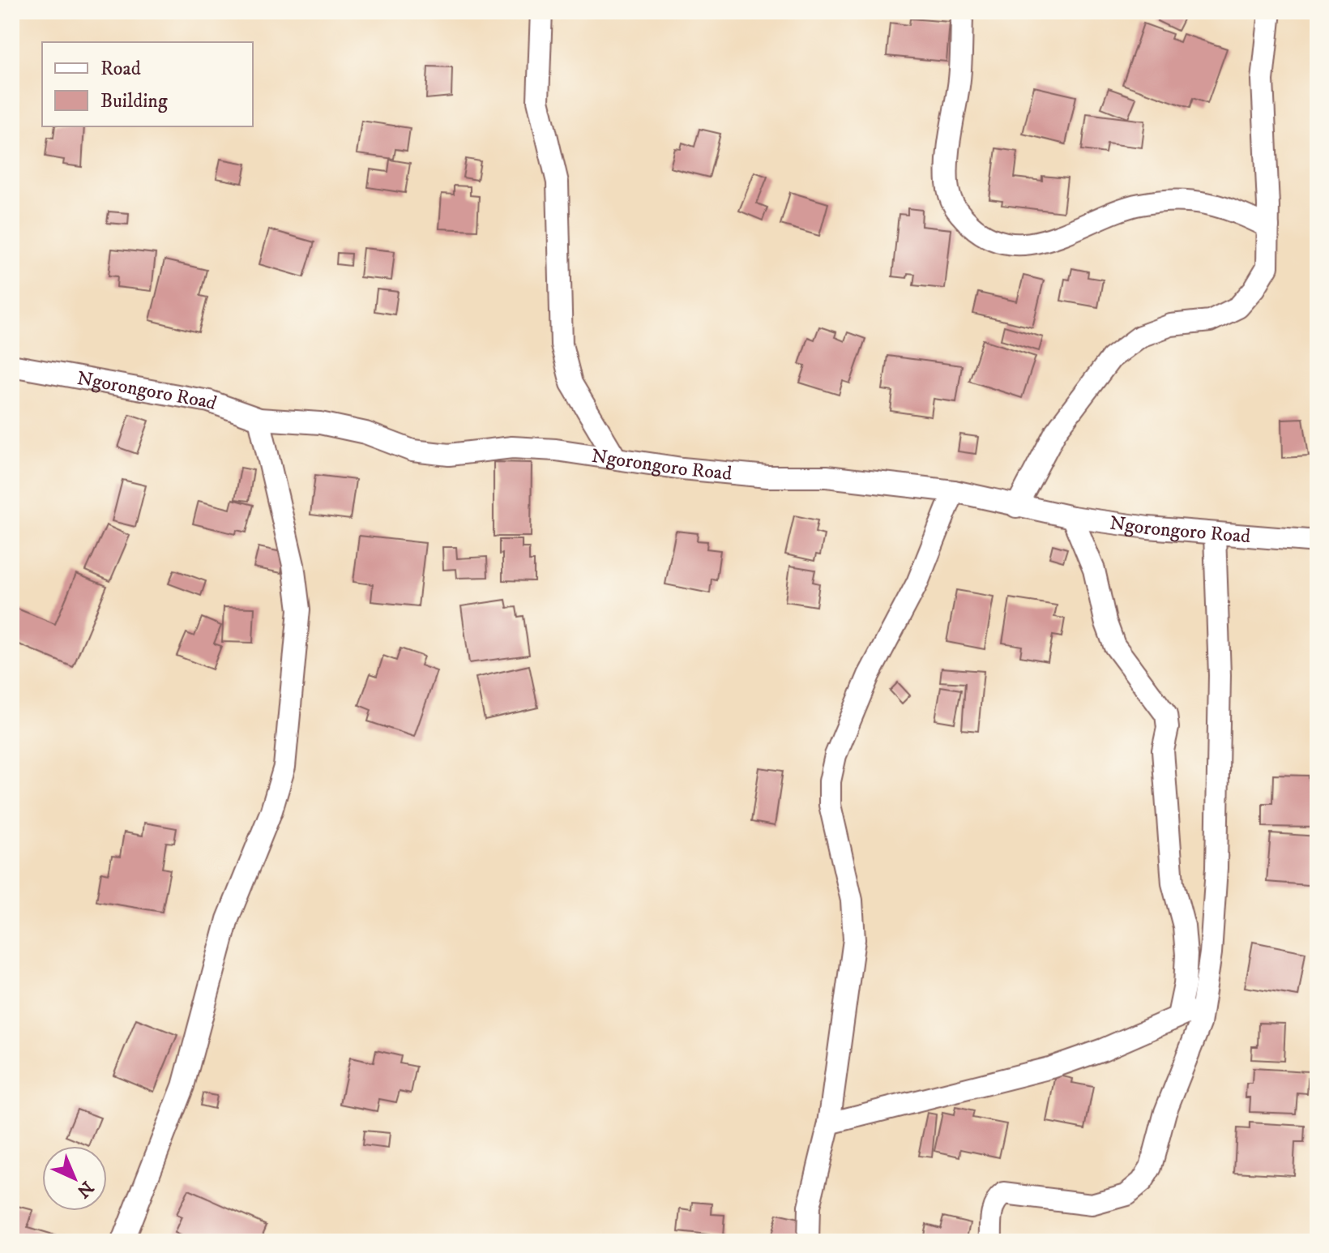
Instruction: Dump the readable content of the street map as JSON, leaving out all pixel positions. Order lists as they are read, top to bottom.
{
  "streets": {
    "street": ["Ngorongoro Road"]
  },
  "legend": ["Road", "Building"],
  "north": "bottom right"
}
